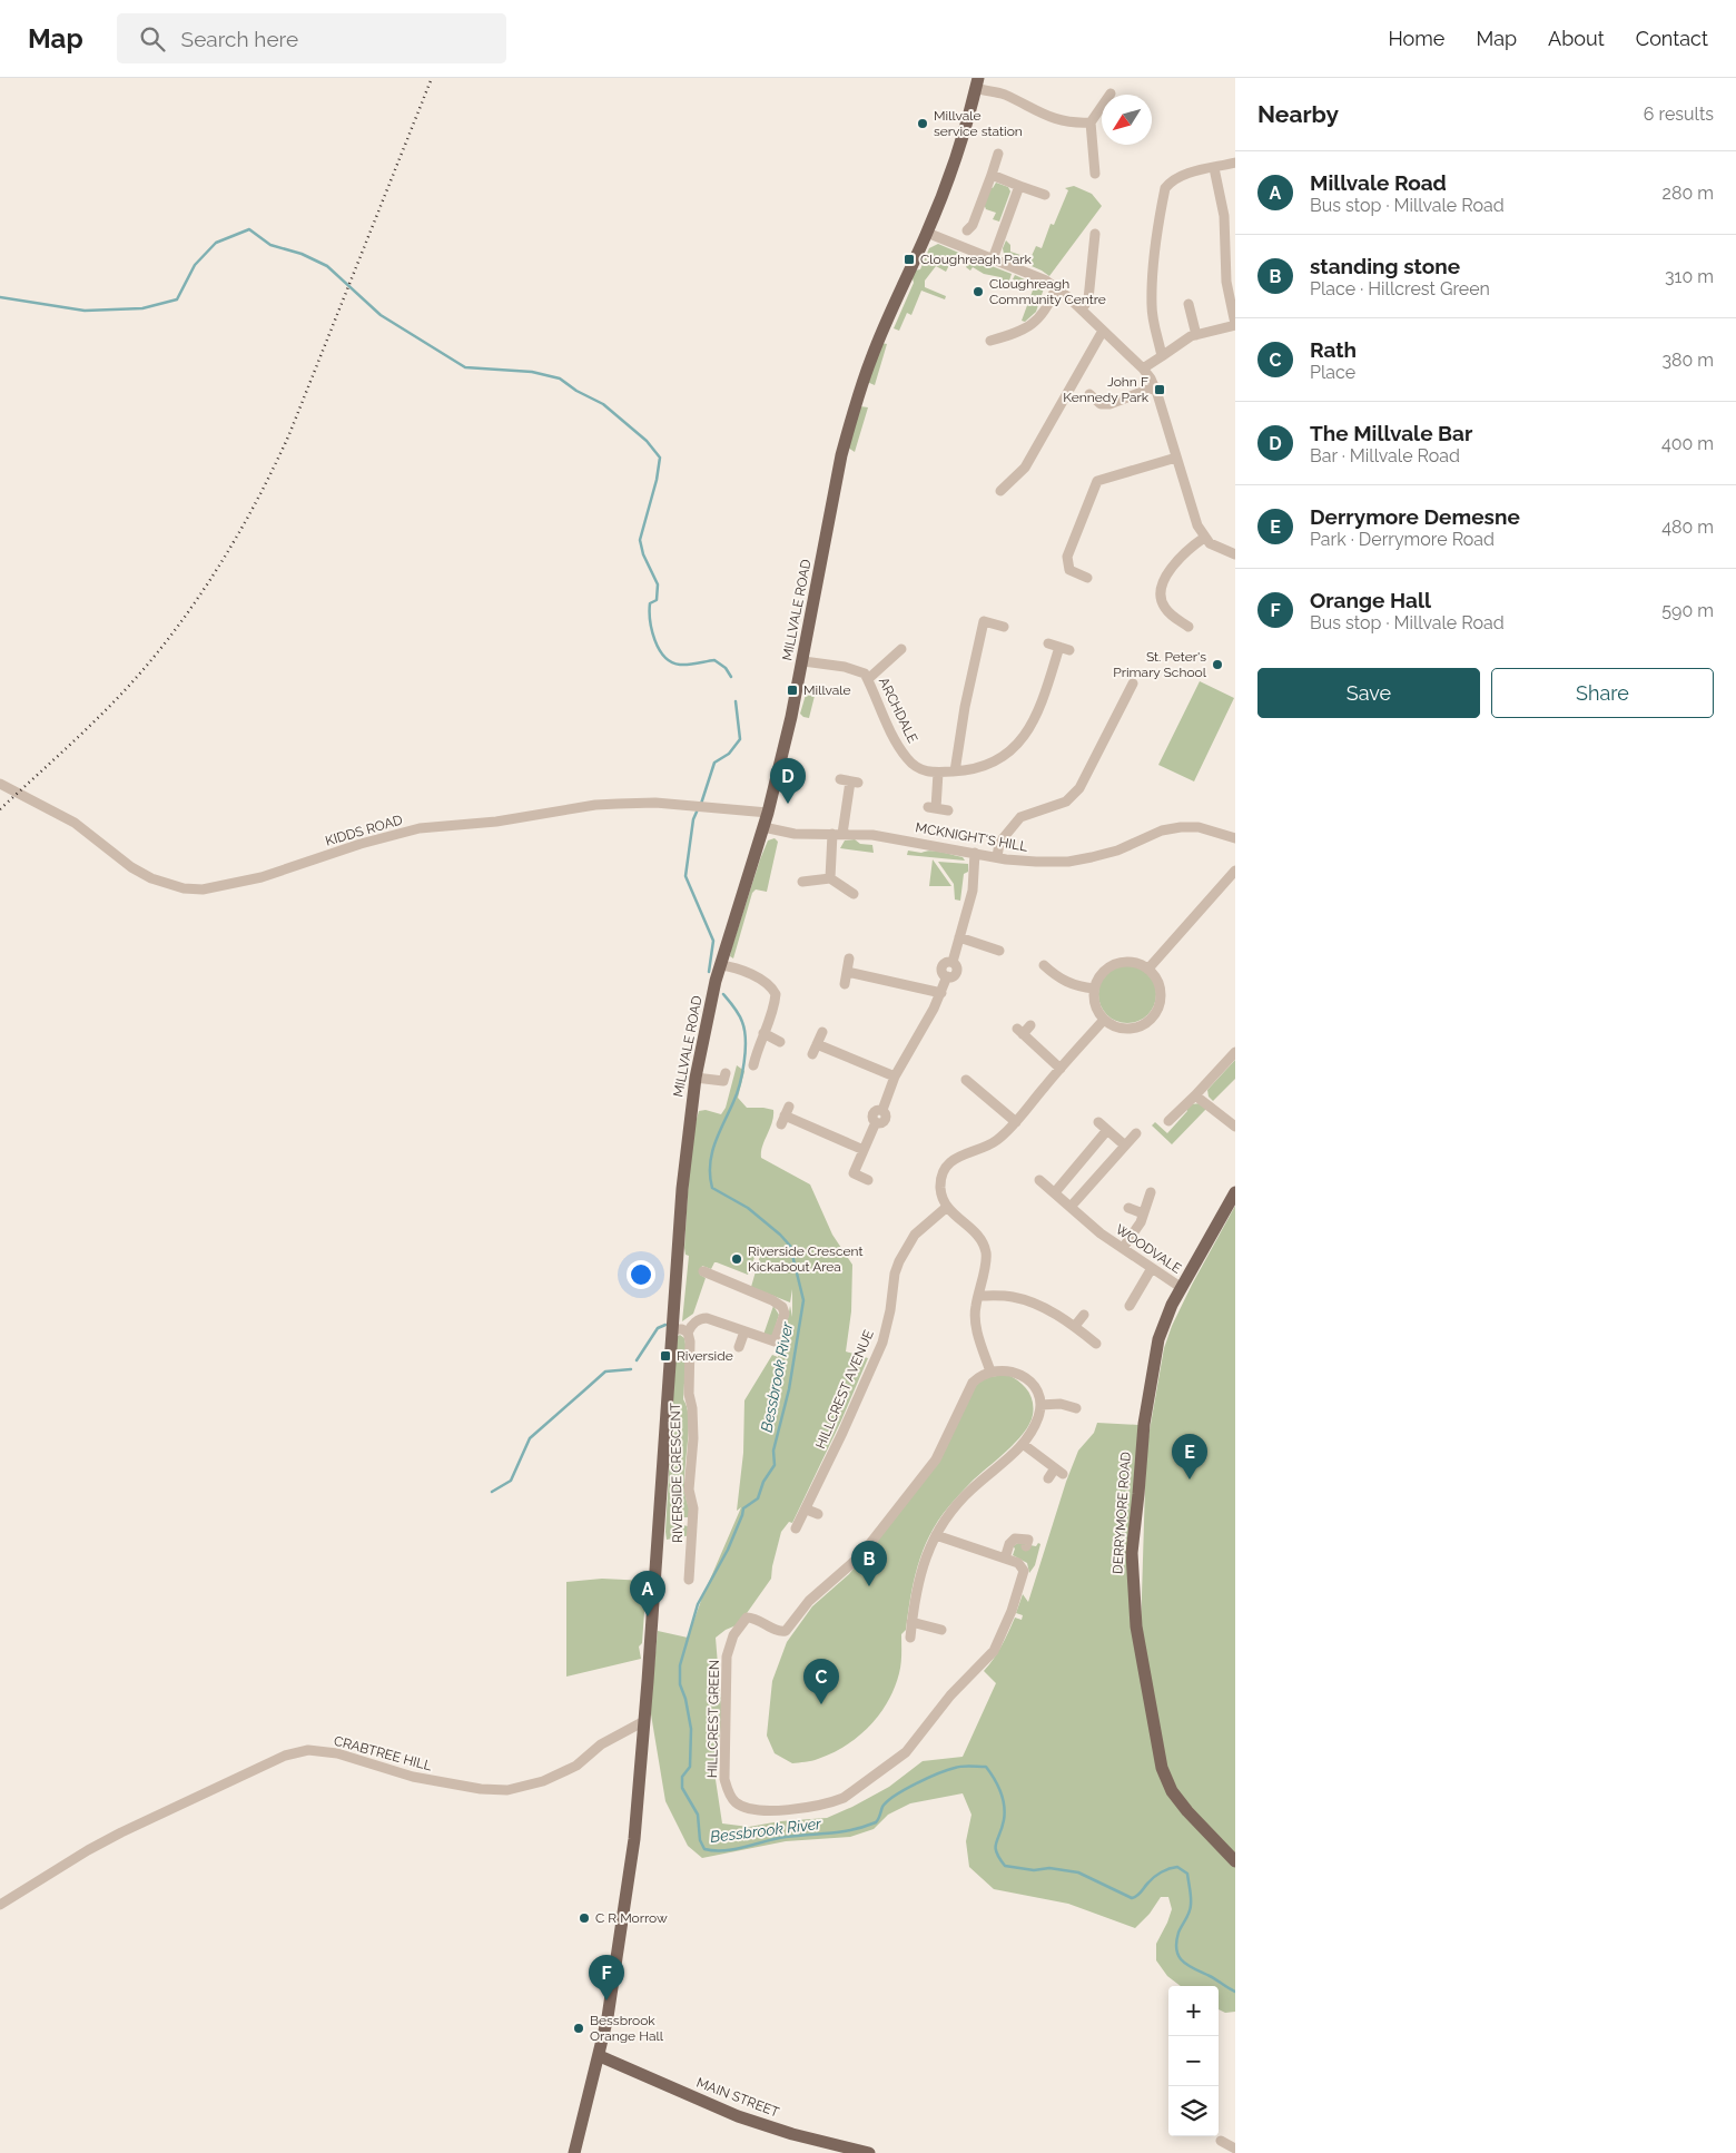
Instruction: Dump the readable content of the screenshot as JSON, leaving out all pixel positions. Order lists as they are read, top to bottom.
{
  "streets": {
    "main road": ["MILLVALE ROAD", "DERRYMORE ROAD", "MAIN STREET"],
    "street": [
      "ARCHDALE",
      "KIDDS ROAD",
      "MCKNIGHT'S HILL",
      "WOODVALE",
      "HILLCREST AVENUE",
      "RIVERSIDE CRESCENT",
      "HILLCREST GREEN",
      "CRABTREE HILL"
    ]
  },
  "crossings": [
    ["MILLVALE ROAD", "ARCHDALE"],
    ["MILLVALE ROAD", "KIDDS ROAD"],
    ["MILLVALE ROAD", "MCKNIGHT'S HILL"],
    ["MILLVALE ROAD", "CRABTREE HILL"],
    ["MILLVALE ROAD", "MAIN STREET"],
    ["WOODVALE", "DERRYMORE ROAD"]
  ],
  "water": ["Bessbrook River"],
  "places": {
    "other": [
      "Millvale service station",
      "Cloughreagh Community Centre",
      "St. Peter's Primary School",
      "Riverside Crescent Kickabout Area",
      "C R Morrow",
      "Bessbrook Orange Hall"
    ],
    "transit": [
      "Cloughreagh Park",
      "John F Kennedy Park",
      "Millvale",
      "Riverside"
    ]
  },
  "north": "bottom left",
  "page": {
    "header": "Map",
    "search": "Search here",
    "nav": [
      "Home",
      "Map",
      "About",
      "Contact"
    ],
    "heading": ["Nearby", "6 results"],
    "list": [
      {
        "mark": "A",
        "name": "Millvale Road",
        "note": "Bus stop · Millvale Road",
        "value": "280 m"
      },
      {
        "mark": "B",
        "name": "standing stone",
        "note": "Place · Hillcrest Green",
        "value": "310 m"
      },
      {
        "mark": "C",
        "name": "Rath",
        "note": "Place",
        "value": "380 m"
      },
      {
        "mark": "D",
        "name": "The Millvale Bar",
        "note": "Bar · Millvale Road",
        "value": "400 m"
      },
      {
        "mark": "E",
        "name": "Derrymore Demesne",
        "note": "Park · Derrymore Road",
        "value": "480 m"
      },
      {
        "mark": "F",
        "name": "Orange Hall",
        "note": "Bus stop · Millvale Road",
        "value": "590 m"
      }
    ],
    "buttons": ["Save", "Share"],
    "pins": [
      "D",
      "E",
      "B",
      "A",
      "C",
      "F"
    ],
    "map_buttons": ["+", "−"]
  }
}
